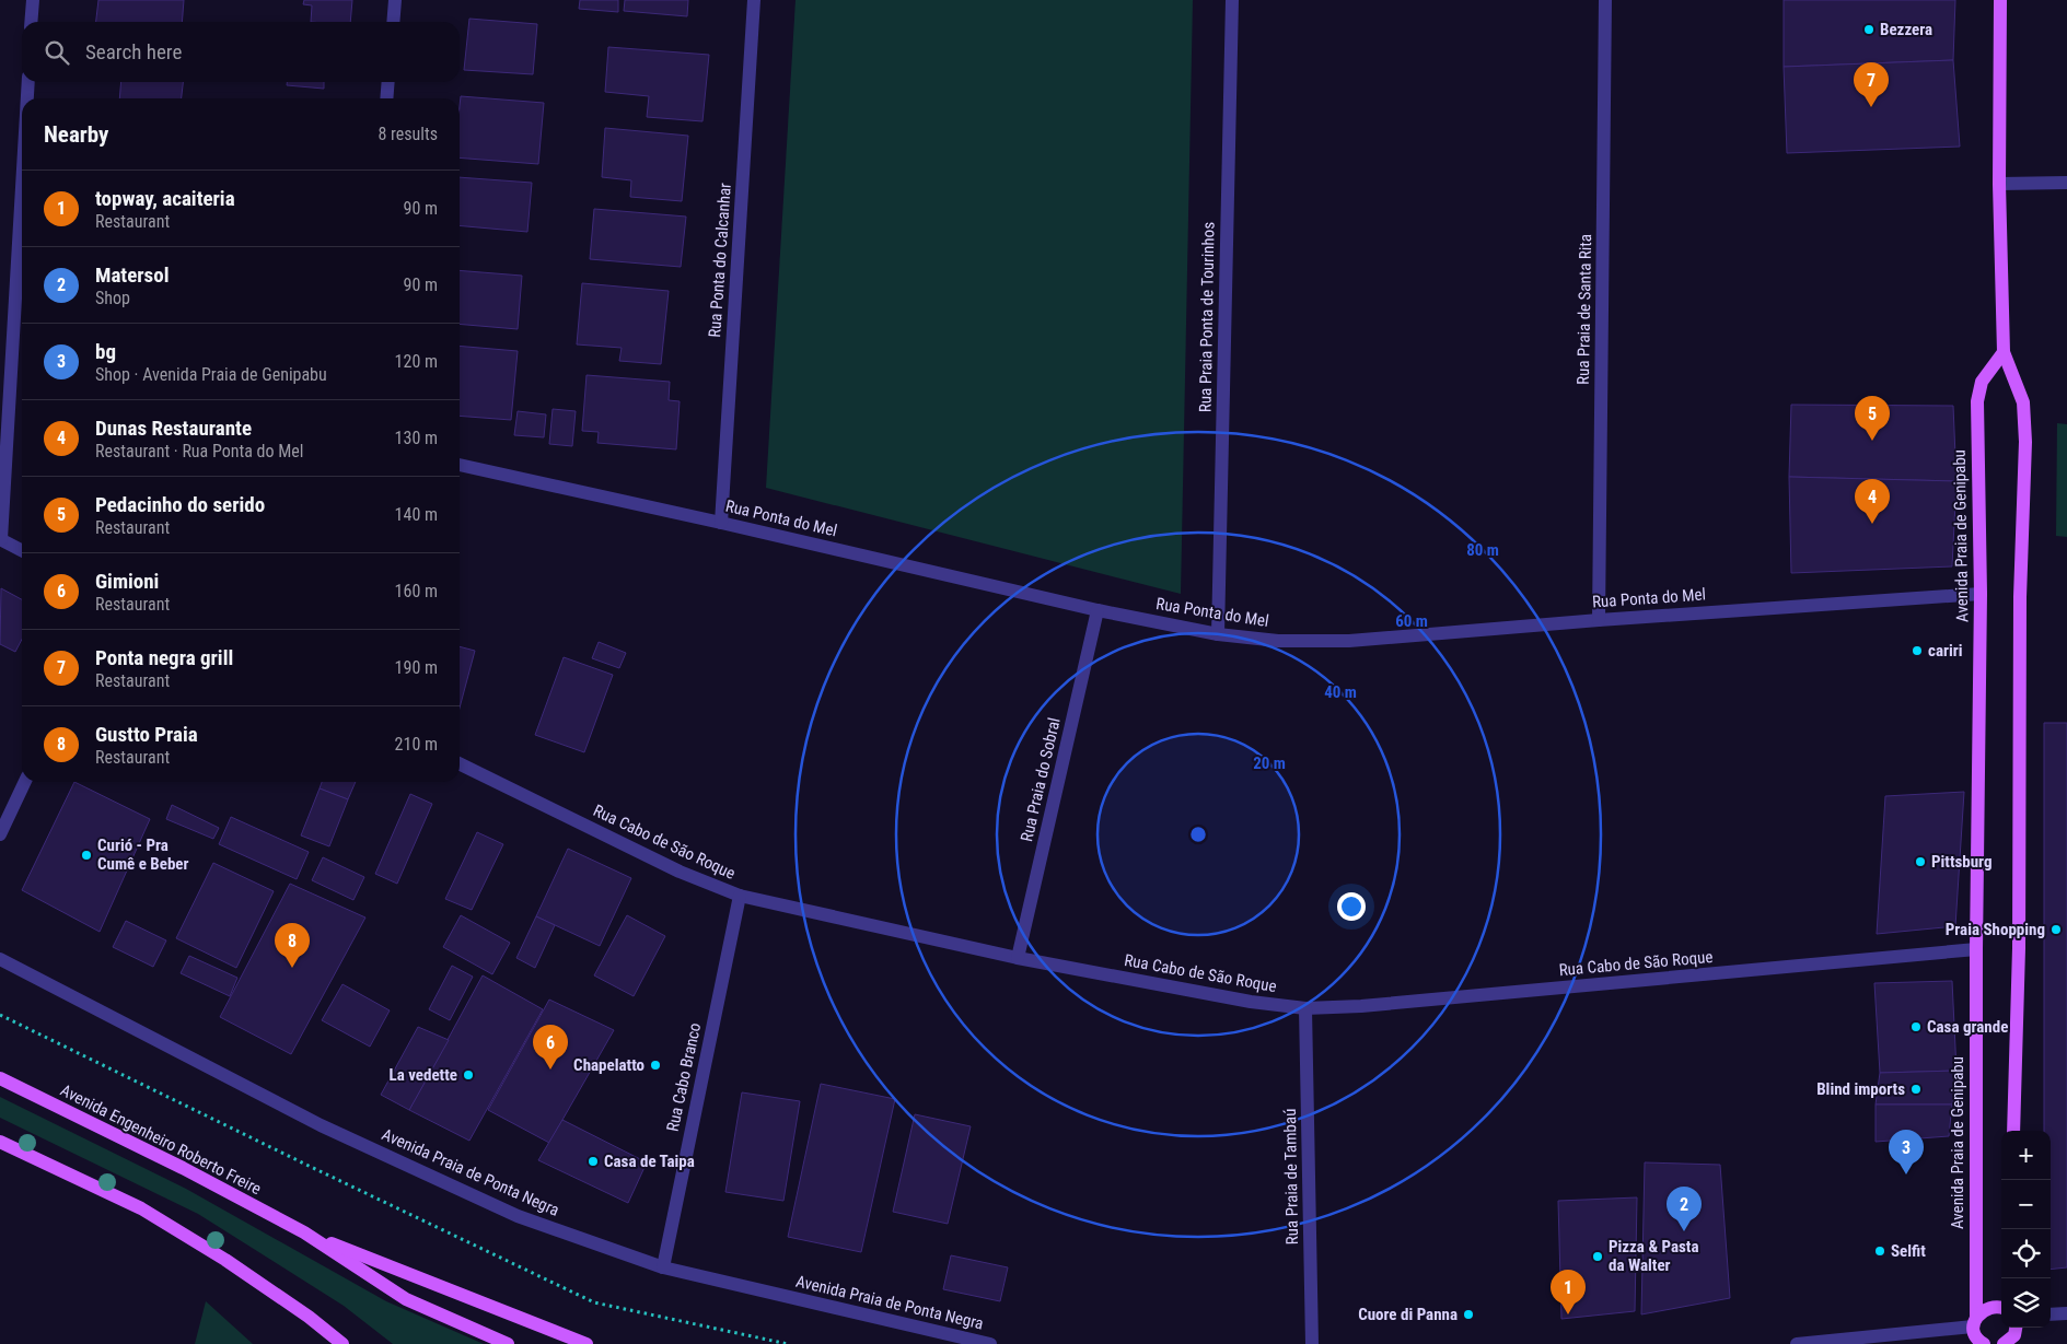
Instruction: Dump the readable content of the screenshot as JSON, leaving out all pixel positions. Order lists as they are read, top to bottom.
{
  "streets": {
    "main road": ["Avenida Praia de Genipabu", "Avenida Engenheiro Roberto Freire"],
    "street": [
      "Rua Ponta do Calcanhar",
      "Rua Praia de Santa Rita",
      "Rua Praia Ponta de Tourinhos",
      "Rua Ponta do Mel",
      "Rua Praia do Sobral",
      "Rua Cabo de São Roque",
      "Rua Cabo Branco",
      "Avenida Praia de Ponta Negra",
      "Rua Praia de Tambaú"
    ]
  },
  "crossings": [
    ["Rua Ponta do Calcanhar", "Rua Ponta do Mel"],
    ["Rua Praia de Santa Rita", "Rua Ponta do Mel"],
    ["Rua Praia Ponta de Tourinhos", "Rua Ponta do Mel"],
    ["Rua Ponta do Mel", "Avenida Praia de Genipabu"],
    ["Rua Ponta do Mel", "Rua Praia do Sobral"],
    ["Avenida Praia de Genipabu", "Rua Cabo de São Roque"],
    ["Rua Praia do Sobral", "Rua Cabo de São Roque"],
    ["Rua Cabo de São Roque", "Rua Cabo Branco"],
    ["Rua Cabo de São Roque", "Rua Praia de Tambaú"],
    ["Rua Cabo Branco", "Avenida Praia de Ponta Negra"]
  ],
  "places": [
    "Bezzera",
    "cariri",
    "Curió - Pra Cumê e Beber",
    "Pittsburg",
    "Praia Shopping",
    "Casa grande",
    "Chapelatto",
    "La vedette",
    "Blind imports",
    "Casa de Taipa",
    "Selfit",
    "Pizza & Pasta da Walter",
    "Cuore di Panna"
  ],
  "page": {
    "search": "Search here",
    "pins": [
      "7",
      "5",
      "4",
      "8",
      "6",
      "3",
      "2",
      "1"
    ],
    "heading": ["Nearby", "8 results"],
    "list": [
      {
        "mark": "1",
        "name": "topway, acaiteria",
        "note": "Restaurant",
        "value": "90 m"
      },
      {
        "mark": "2",
        "name": "Matersol",
        "note": "Shop",
        "value": "90 m"
      },
      {
        "mark": "3",
        "name": "bg",
        "note": "Shop · Avenida Praia de Genipabu",
        "value": "120 m"
      },
      {
        "mark": "4",
        "name": "Dunas Restaurante",
        "note": "Restaurant · Rua Ponta do Mel",
        "value": "130 m"
      },
      {
        "mark": "5",
        "name": "Pedacinho do serido",
        "note": "Restaurant",
        "value": "140 m"
      },
      {
        "mark": "6",
        "name": "Gimioni",
        "note": "Restaurant",
        "value": "160 m"
      },
      {
        "mark": "7",
        "name": "Ponta negra grill",
        "note": "Restaurant",
        "value": "190 m"
      },
      {
        "mark": "8",
        "name": "Gustto Praia",
        "note": "Restaurant",
        "value": "210 m"
      }
    ],
    "map_buttons": ["+", "−"]
  },
  "rings": [
    "80 m",
    "60 m",
    "40 m",
    "20 m"
  ]
}
